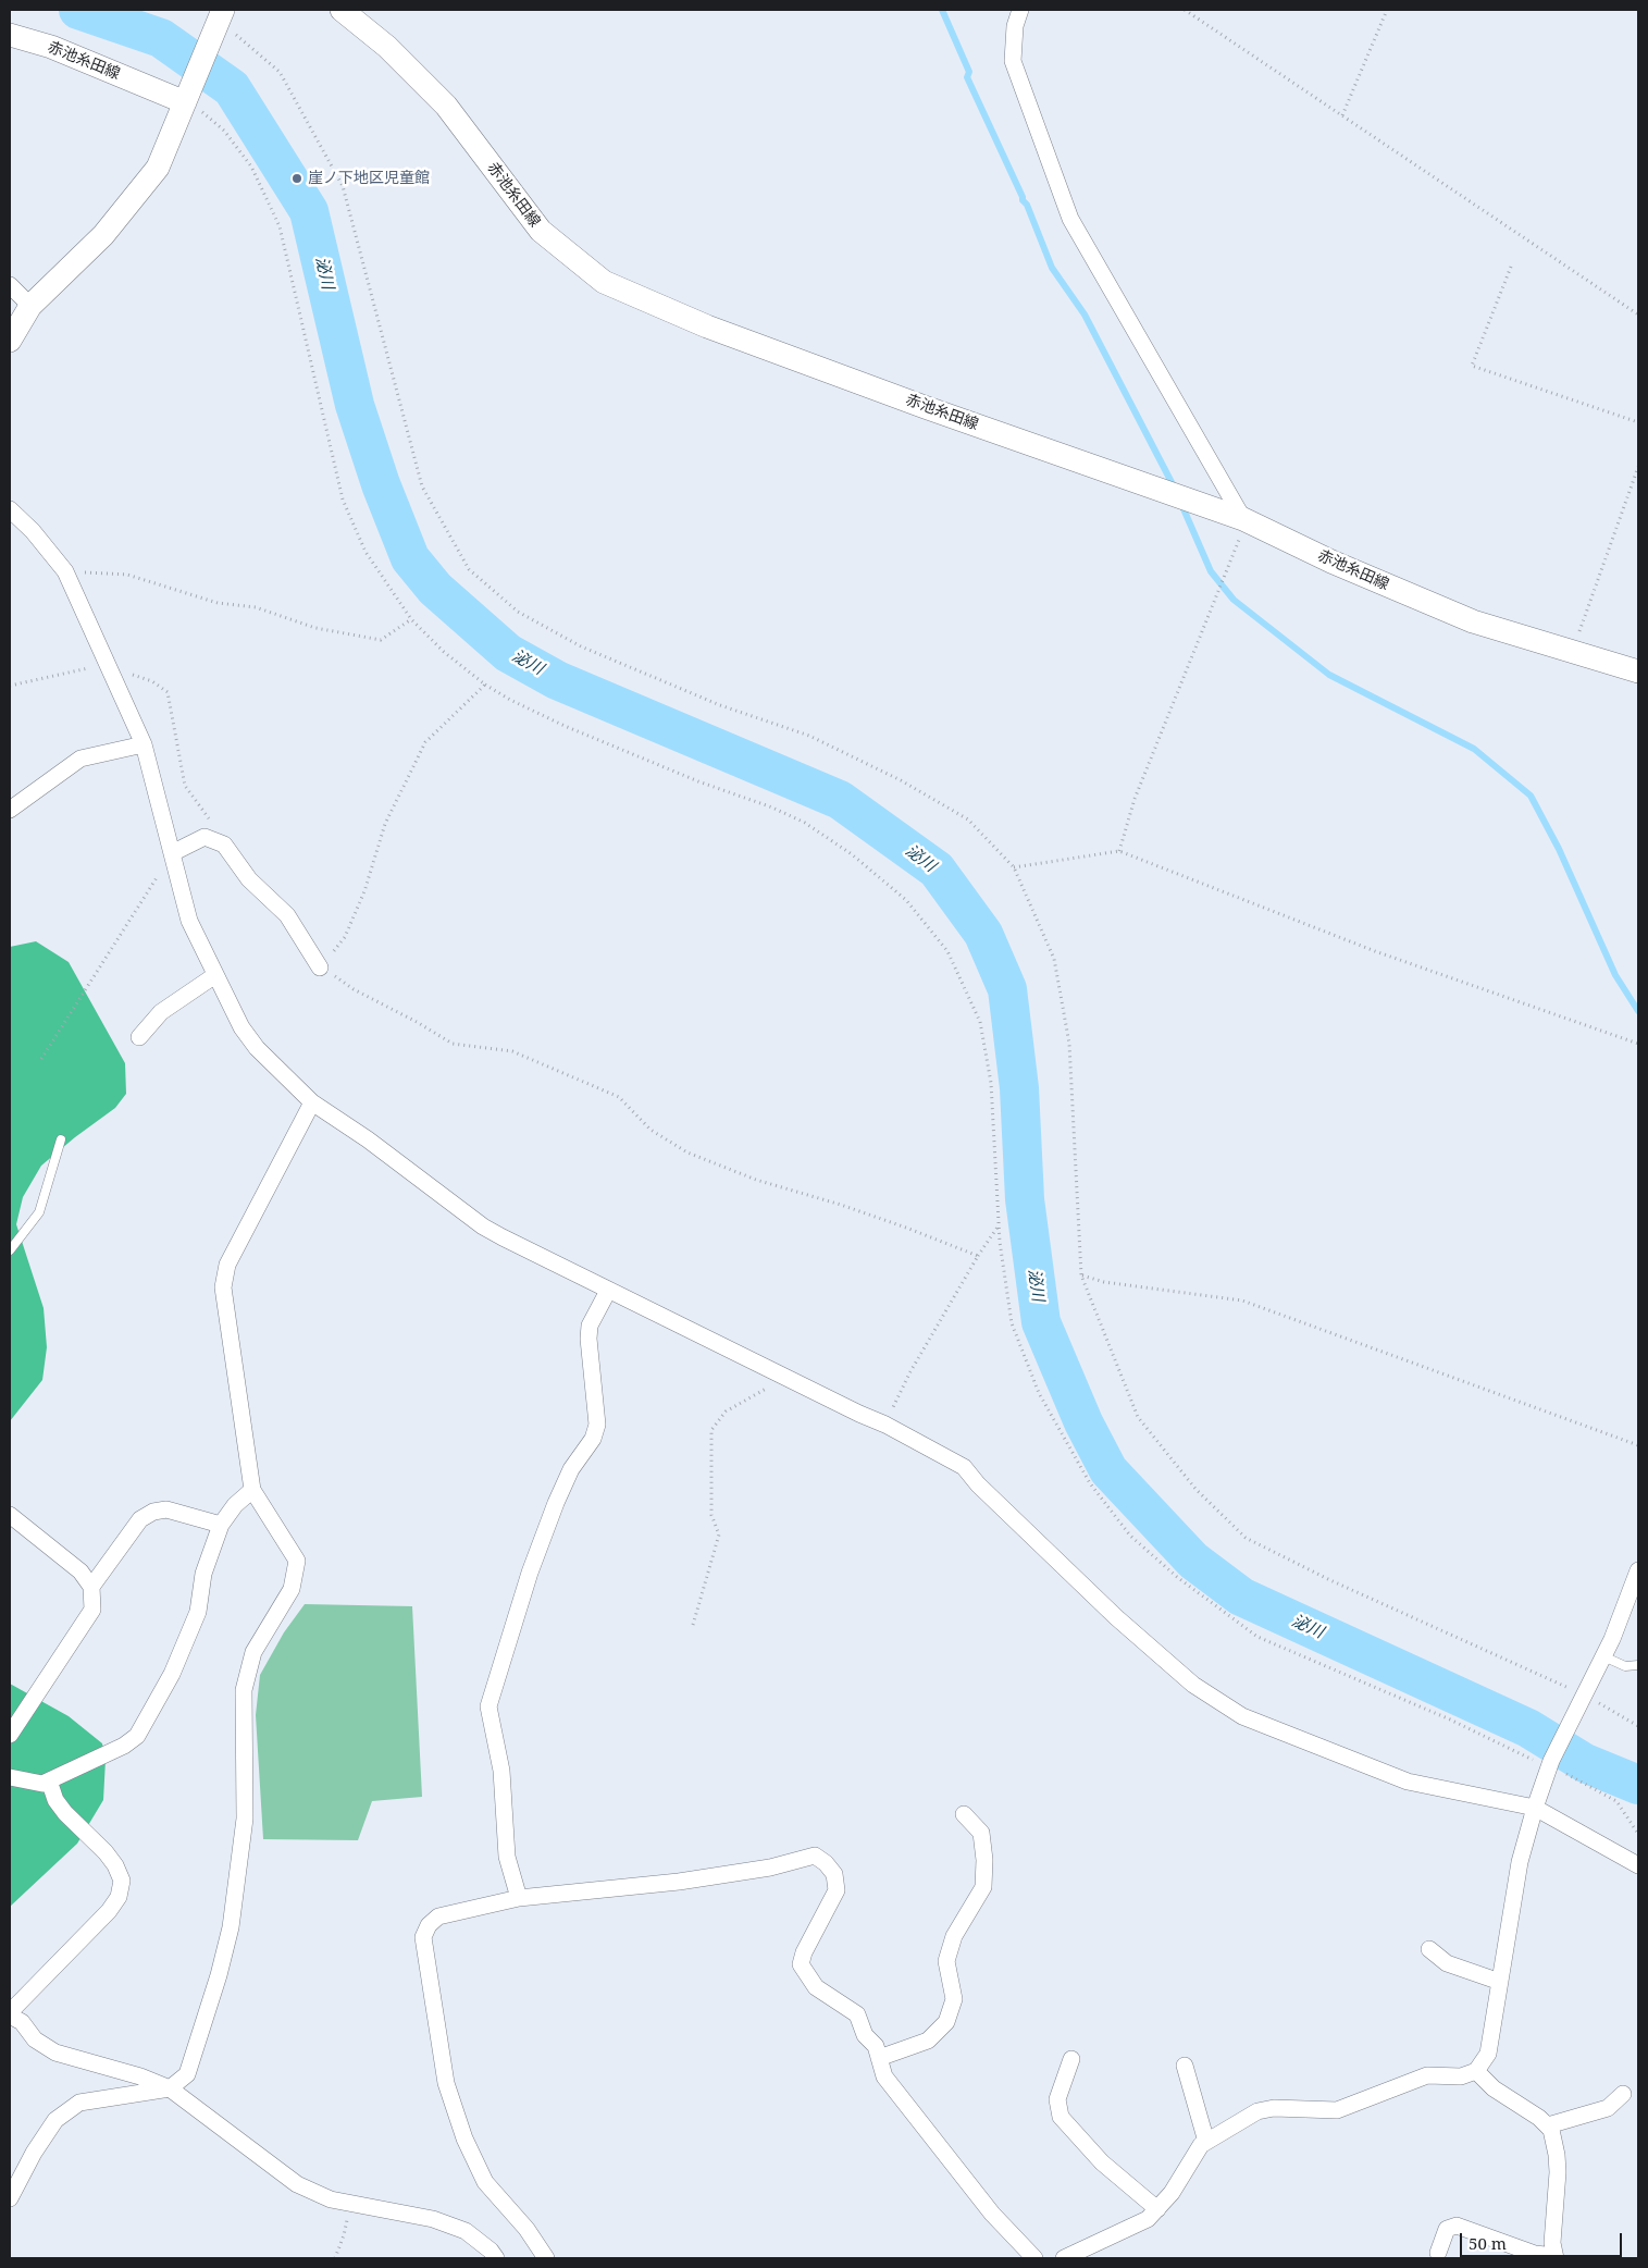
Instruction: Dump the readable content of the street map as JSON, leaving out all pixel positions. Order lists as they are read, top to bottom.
{
  "streets": {
    "main road": ["赤池糸田線"]
  },
  "water": ["泌川"],
  "places": ["崖ノ下地区児童館"],
  "scale_bar": "50 m"
}
